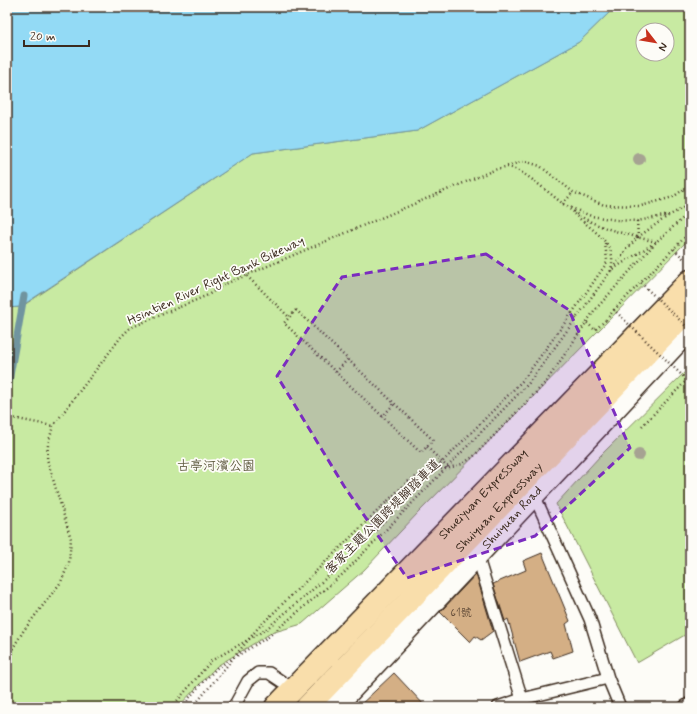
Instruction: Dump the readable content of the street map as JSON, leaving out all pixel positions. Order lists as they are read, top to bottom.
{
  "streets": {
    "highway": ["Shueiyuan Expressway", "Shuiyuan Expressway"],
    "main road": ["Shuiyuan Road"],
    "path": ["Hsintien River Right Bank Bikeway", "客家主題公園跨堤腳踏車道"]
  },
  "parks": ["古亭河濱公園"],
  "house_numbers": ["61號"],
  "scale_bar": "20 m",
  "north": "bottom right"
}
